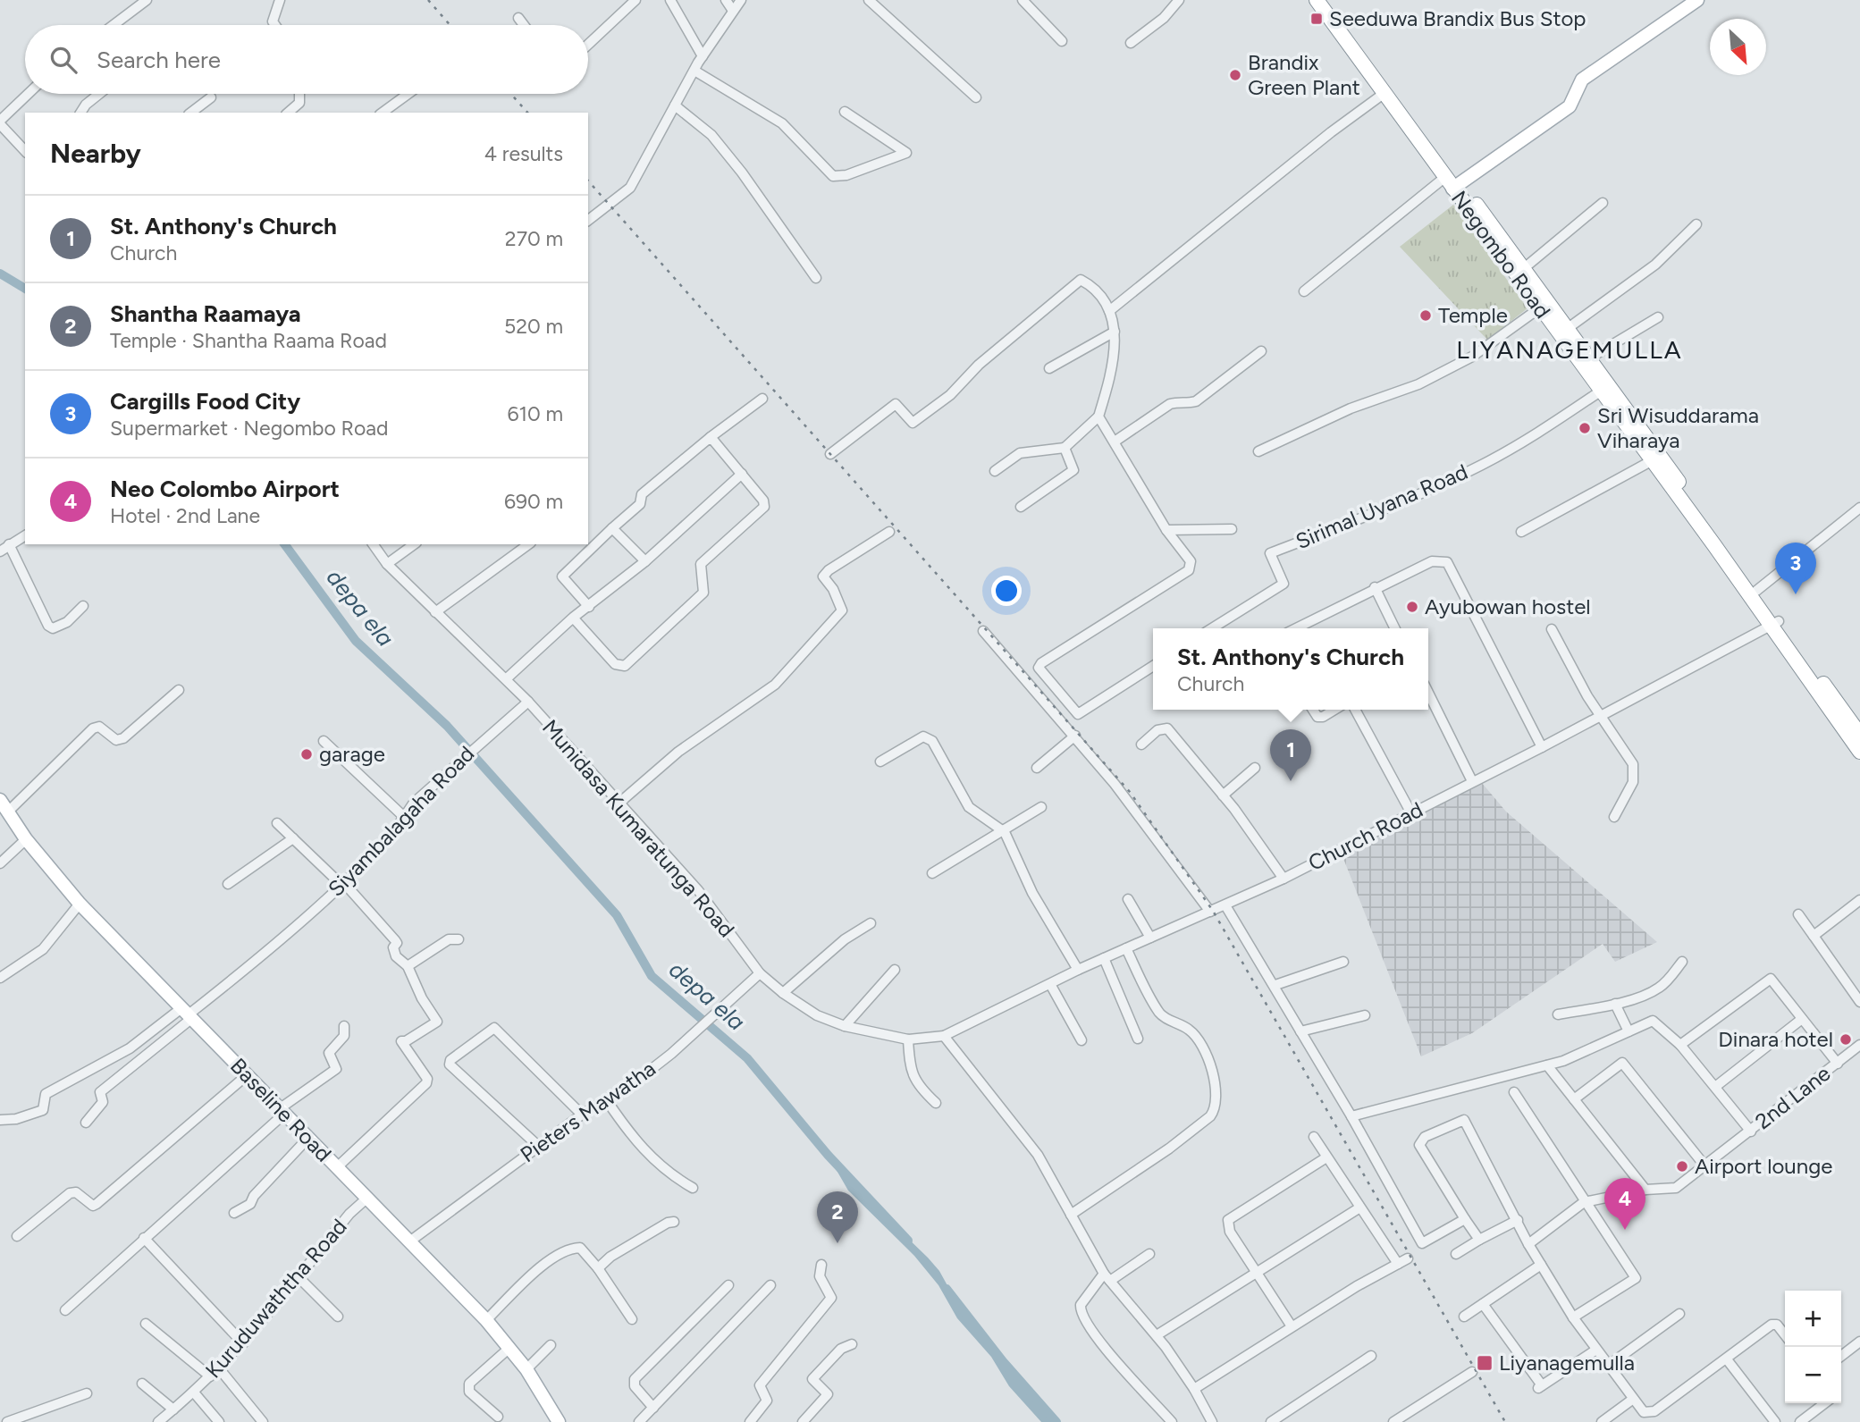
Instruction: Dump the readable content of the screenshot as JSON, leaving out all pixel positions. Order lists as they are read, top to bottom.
{
  "streets": {
    "highway": ["Negombo Road"],
    "main road": ["Baseline Road"],
    "street": [
      "Sirimal Uyana Road",
      "Siyambalagaha Road",
      "Munidasa Kumaratunga Road",
      "Church Road",
      "2nd Lane",
      "Pieters Mawatha",
      "Kuruduwaththa Road"
    ]
  },
  "crossings": [
    ["Negombo Road", "Sirimal Uyana Road"],
    ["Negombo Road", "Church Road"],
    ["Siyambalagaha Road", "Munidasa Kumaratunga Road"],
    ["Siyambalagaha Road", "Baseline Road"],
    ["Munidasa Kumaratunga Road", "Church Road"],
    ["Munidasa Kumaratunga Road", "Pieters Mawatha"],
    ["Baseline Road", "Pieters Mawatha"],
    ["Baseline Road", "Kuruduwaththa Road"]
  ],
  "districts": ["LIYANAGEMULLA"],
  "water": ["depa ela"],
  "places": {
    "transit": ["Seeduwa Brandix Bus Stop", "Liyanagemulla"],
    "other": [
      "Brandix Green Plant",
      "Temple",
      "Sri Wisuddarama Viharaya",
      "Ayubowan hostel",
      "garage",
      "Dinara hotel",
      "Airport lounge"
    ]
  },
  "north": "bottom right",
  "page": {
    "search": "Search here",
    "heading": ["Nearby", "4 results"],
    "list": [
      {
        "mark": "1",
        "name": "St. Anthony's Church",
        "note": "Church",
        "value": "270 m"
      },
      {
        "mark": "2",
        "name": "Shantha Raamaya",
        "note": "Temple · Shantha Raama Road",
        "value": "520 m"
      },
      {
        "mark": "3",
        "name": "Cargills Food City",
        "note": "Supermarket · Negombo Road",
        "value": "610 m"
      },
      {
        "mark": "4",
        "name": "Neo Colombo Airport",
        "note": "Hotel · 2nd Lane",
        "value": "690 m"
      }
    ],
    "pins": [
      "3",
      "1",
      "4",
      "2"
    ],
    "popup": ["St. Anthony's Church", "Church"],
    "map_buttons": ["+", "−"]
  }
}
